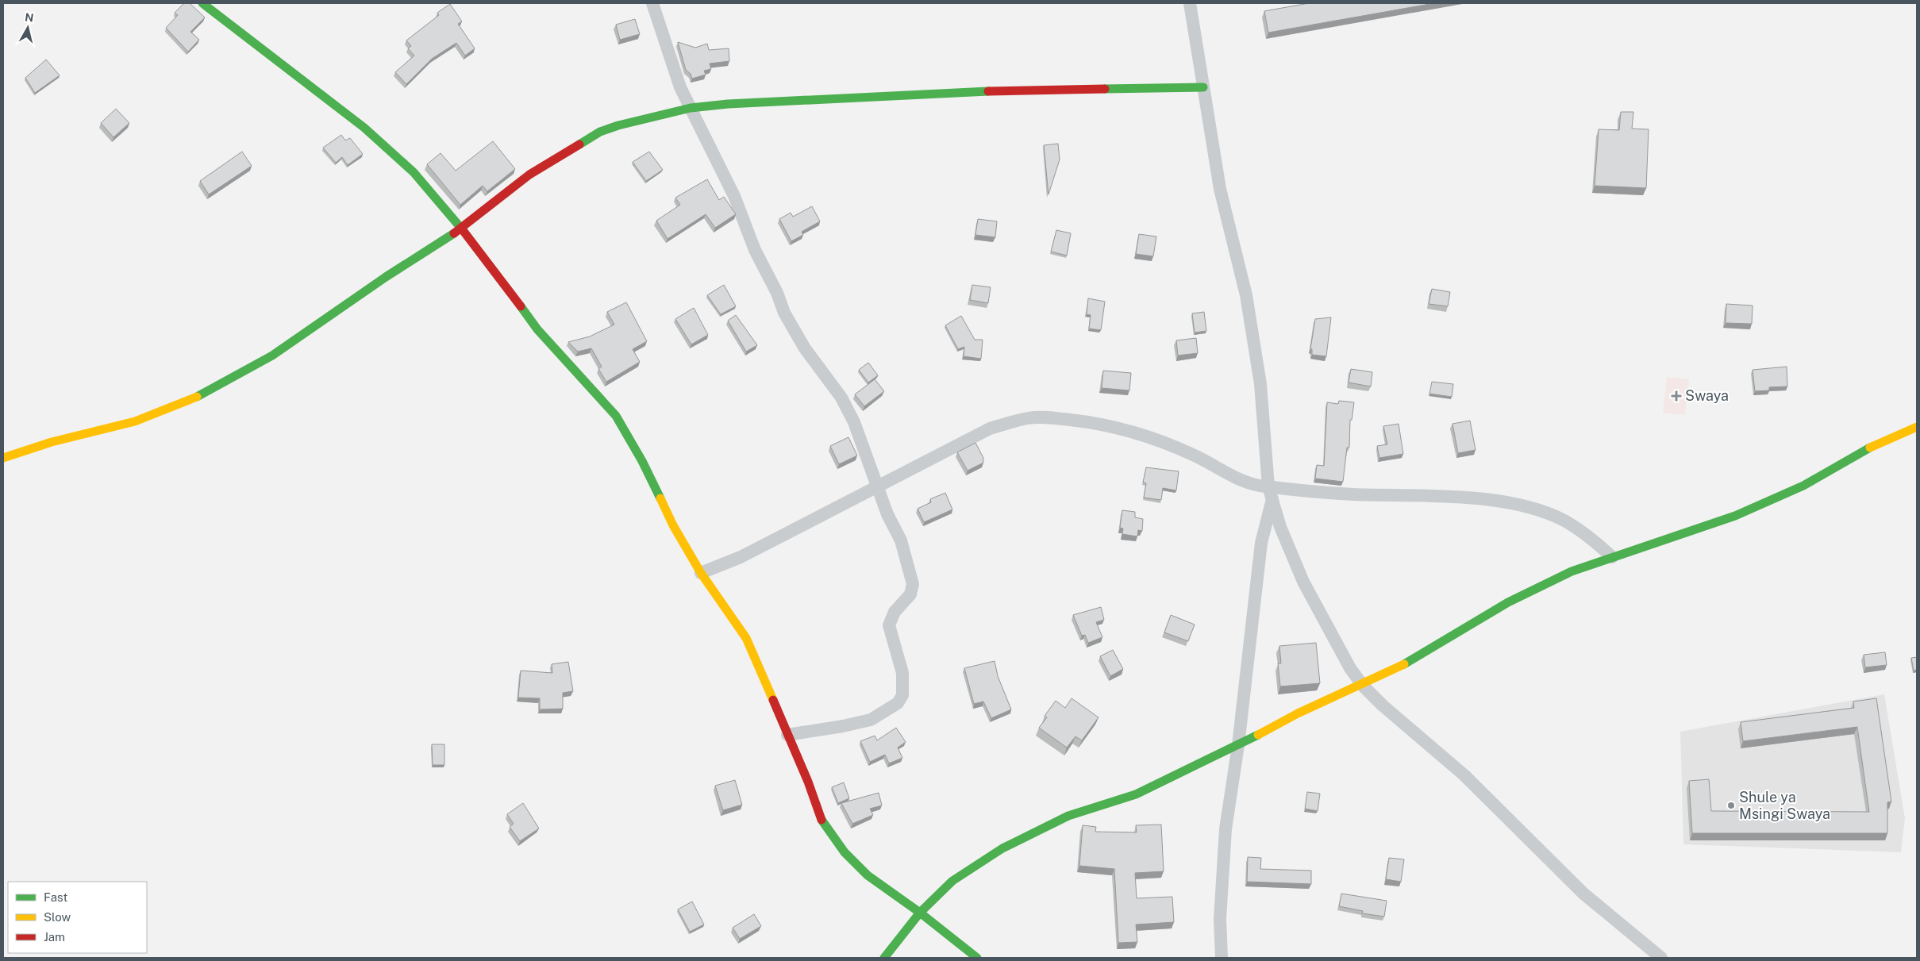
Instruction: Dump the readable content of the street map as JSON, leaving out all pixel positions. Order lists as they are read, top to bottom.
{
  "places": {
    "health": ["Swaya"],
    "other": ["Shule ya Msingi Swaya"]
  },
  "legend": ["Fast", "Slow", "Jam"],
  "north": "top"
}
